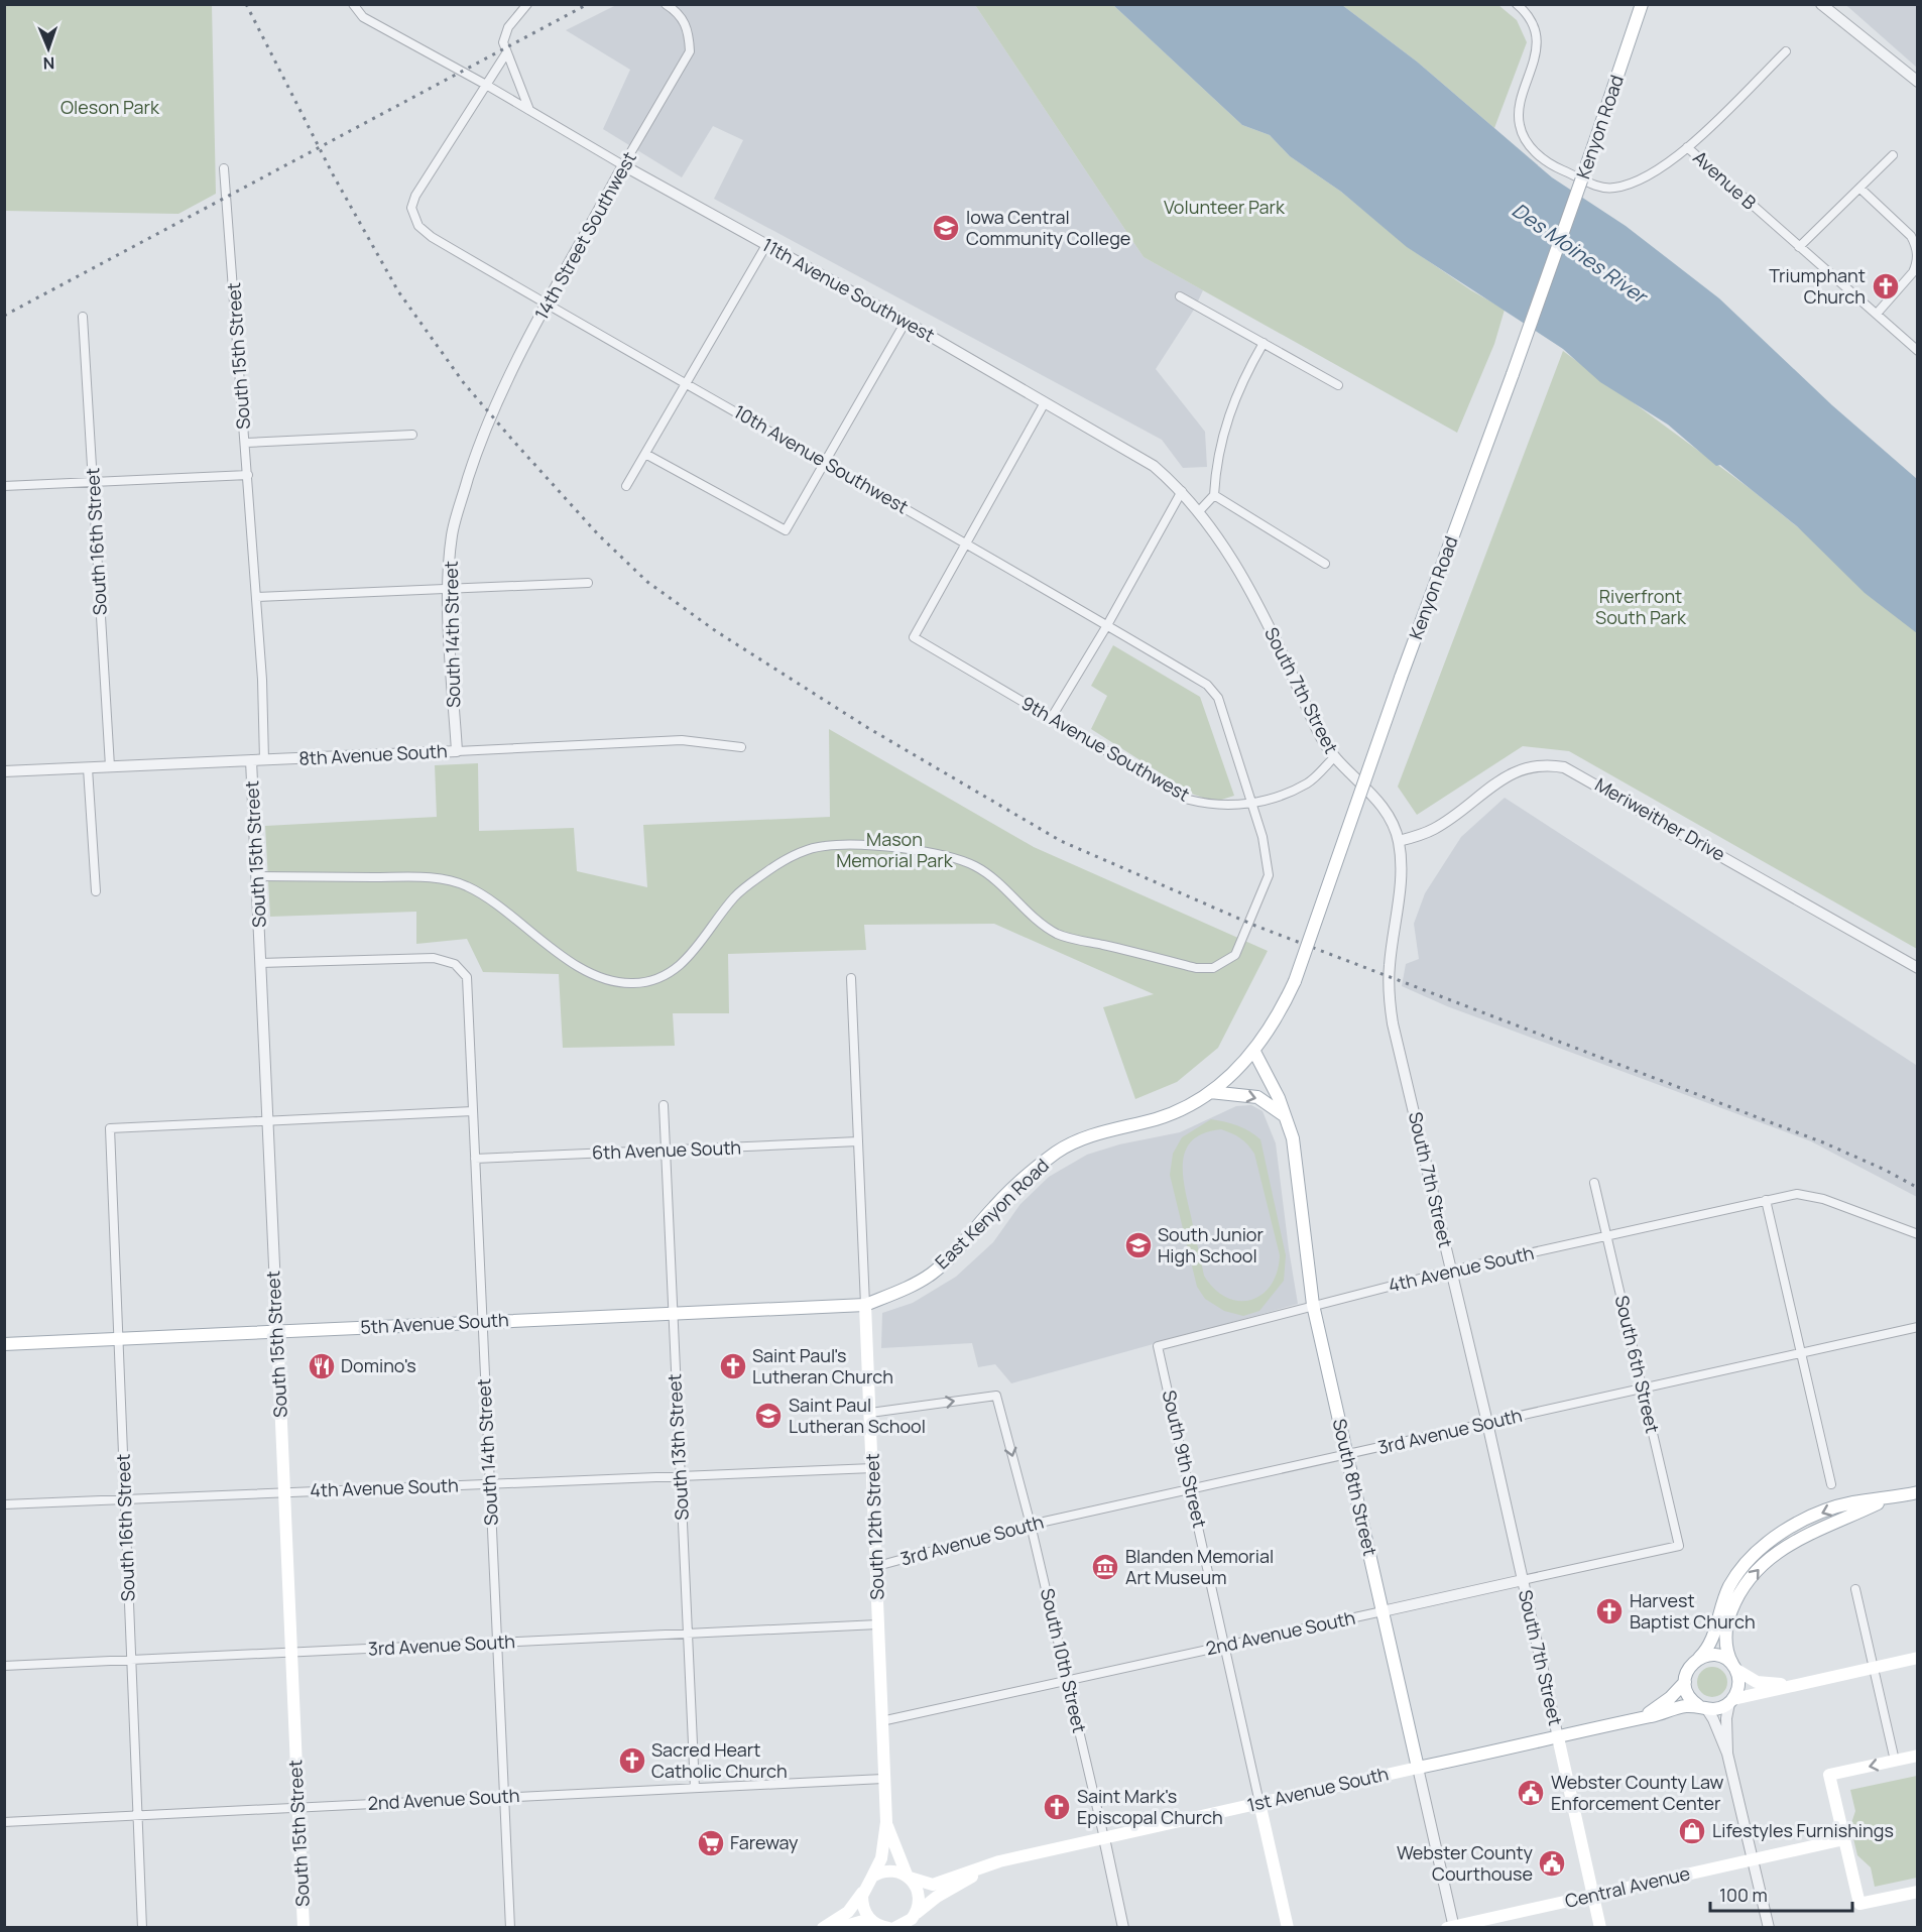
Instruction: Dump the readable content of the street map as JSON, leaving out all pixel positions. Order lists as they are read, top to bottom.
{
  "streets": {
    "main road": [
      "Kenyon Road",
      "South 15th Street",
      "South 7th Street",
      "East Kenyon Road",
      "5th Avenue South",
      "South 9th Street",
      "South 8th Street",
      "South 12th Street",
      "1st Avenue South",
      "Central Avenue"
    ],
    "street": [
      "Avenue B",
      "14th Street Southwest",
      "11th Avenue Southwest",
      "10th Avenue Southwest",
      "South 16th Street",
      "South 14th Street",
      "9th Avenue Southwest",
      "8th Avenue South",
      "Meriweither Drive",
      "6th Avenue South",
      "4th Avenue South",
      "South 6th Street",
      "3rd Avenue South",
      "South 13th Street",
      "2nd Avenue South",
      "South 10th Street"
    ]
  },
  "crossings": [
    ["Kenyon Road", "East Kenyon Road"],
    ["Kenyon Road", "South 8th Street"],
    ["14th Street Southwest", "11th Avenue Southwest"],
    ["14th Street Southwest", "10th Avenue Southwest"],
    ["14th Street Southwest", "South 14th Street"],
    ["11th Avenue Southwest", "10th Avenue Southwest"],
    ["11th Avenue Southwest", "South 7th Street"],
    ["South 15th Street", "South 16th Street"],
    ["South 15th Street", "South 14th Street"],
    ["South 15th Street", "8th Avenue South"],
    ["South 15th Street", "4th Avenue South"],
    ["South 15th Street", "5th Avenue South"],
    ["South 15th Street", "3rd Avenue South"],
    ["South 15th Street", "2nd Avenue South"],
    ["10th Avenue Southwest", "9th Avenue Southwest"],
    ["South 16th Street", "8th Avenue South"],
    ["South 16th Street", "4th Avenue South"],
    ["South 16th Street", "5th Avenue South"],
    ["South 16th Street", "3rd Avenue South"],
    ["South 16th Street", "2nd Avenue South"],
    ["South 14th Street", "8th Avenue South"],
    ["South 14th Street", "6th Avenue South"],
    ["South 14th Street", "4th Avenue South"],
    ["South 14th Street", "5th Avenue South"],
    ["South 14th Street", "3rd Avenue South"],
    ["South 14th Street", "2nd Avenue South"],
    ["South 7th Street", "9th Avenue Southwest"],
    ["South 7th Street", "Meriweither Drive"],
    ["South 7th Street", "4th Avenue South"],
    ["South 7th Street", "3rd Avenue South"],
    ["South 7th Street", "2nd Avenue South"],
    ["South 7th Street", "1st Avenue South"],
    ["South 7th Street", "Central Avenue"],
    ["6th Avenue South", "South 13th Street"],
    ["6th Avenue South", "South 12th Street"],
    ["East Kenyon Road", "5th Avenue South"],
    ["East Kenyon Road", "South 12th Street"],
    ["4th Avenue South", "South 6th Street"],
    ["4th Avenue South", "South 13th Street"],
    ["4th Avenue South", "South 9th Street"],
    ["4th Avenue South", "South 8th Street"],
    ["4th Avenue South", "South 12th Street"],
    ["5th Avenue South", "South 13th Street"],
    ["5th Avenue South", "South 12th Street"],
    ["South 6th Street", "3rd Avenue South"],
    ["South 6th Street", "2nd Avenue South"],
    ["3rd Avenue South", "South 13th Street"],
    ["3rd Avenue South", "South 9th Street"],
    ["3rd Avenue South", "South 8th Street"],
    ["3rd Avenue South", "South 12th Street"],
    ["3rd Avenue South", "South 10th Street"],
    ["South 13th Street", "2nd Avenue South"],
    ["South 9th Street", "2nd Avenue South"],
    ["South 9th Street", "1st Avenue South"],
    ["South 8th Street", "2nd Avenue South"],
    ["South 8th Street", "1st Avenue South"],
    ["South 8th Street", "Central Avenue"],
    ["South 12th Street", "2nd Avenue South"],
    ["South 12th Street", "South 10th Street"],
    ["South 12th Street", "1st Avenue South"],
    ["2nd Avenue South", "South 10th Street"],
    ["South 10th Street", "1st Avenue South"]
  ],
  "water": ["Des Moines River"],
  "parks": [
    "Oleson Park",
    "Volunteer Park",
    "Riverfront South Park",
    "Mason Memorial Park"
  ],
  "places": {
    "school or university": ["Iowa Central Community College", "South Junior High School", "Saint Paul Lutheran School"],
    "church": [
      "Triumphant Church",
      "Saint Paul's Lutheran Church",
      "Harvest Baptist Church",
      "Sacred Heart Catholic Church",
      "Saint Mark's Episcopal Church"
    ],
    "restaurant": ["Domino's"],
    "museum": ["Blanden Memorial Art Museum"],
    "public building": ["Webster County Law Enforcement Center", "Webster County Courthouse"],
    "shop": ["Lifestyles Furnishings"],
    "supermarket": ["Fareway"]
  },
  "scale_bar": "100 m",
  "north": "bottom"
}
